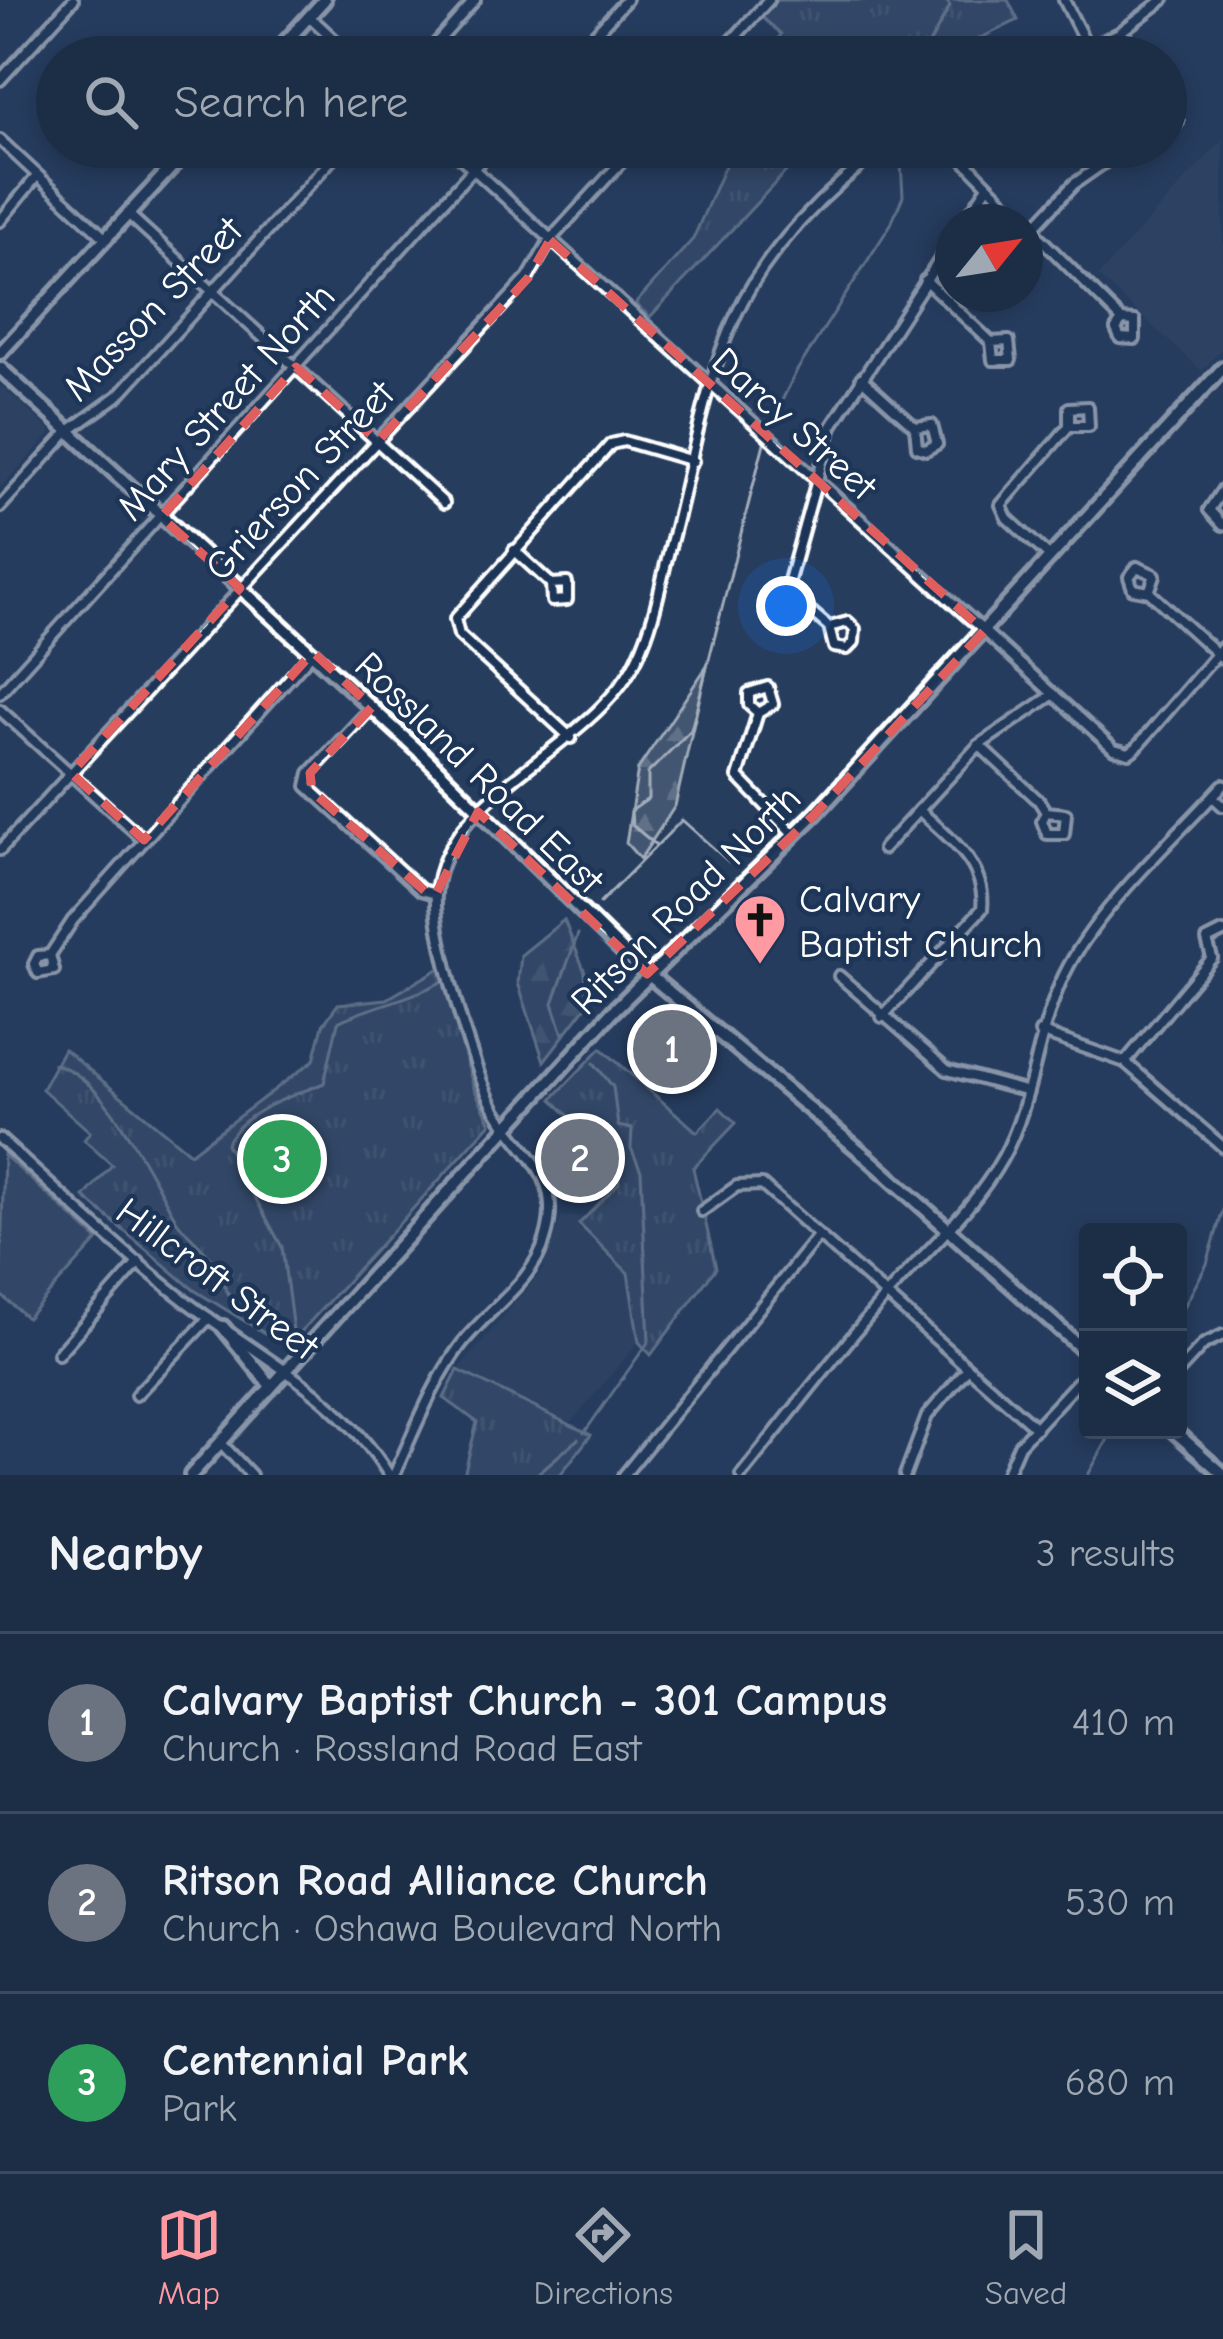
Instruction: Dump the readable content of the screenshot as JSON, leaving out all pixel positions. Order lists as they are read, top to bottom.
{
  "streets": {
    "main road": ["Rossland Road East", "Ritson Road North"],
    "street": [
      "Masson Street",
      "Mary Street North",
      "Darcy Street",
      "Grierson Street",
      "Hillcroft Street"
    ]
  },
  "crossings": [
    ["Masson Street", "Rossland Road East"],
    ["Mary Street North", "Darcy Street"],
    ["Mary Street North", "Rossland Road East"],
    ["Darcy Street", "Grierson Street"],
    ["Darcy Street", "Ritson Road North"],
    ["Grierson Street", "Rossland Road East"],
    ["Rossland Road East", "Ritson Road North"],
    ["Ritson Road North", "Hillcroft Street"]
  ],
  "places": {
    "church": ["Calvary Baptist Church"]
  },
  "north": "top right",
  "page": {
    "search": "Search here",
    "pins": ["1", "2", "3"],
    "heading": ["Nearby", "3 results"],
    "list": [
      {
        "mark": "1",
        "name": "Calvary Baptist Church - 301 Campus",
        "note": "Church · Rossland Road East",
        "value": "410 m"
      },
      {
        "mark": "2",
        "name": "Ritson Road Alliance Church",
        "note": "Church · Oshawa Boulevard North",
        "value": "530 m"
      },
      {
        "mark": "3",
        "name": "Centennial Park",
        "note": "Park",
        "value": "680 m"
      }
    ],
    "nav": ["Map", "Directions", "Saved"]
  }
}
